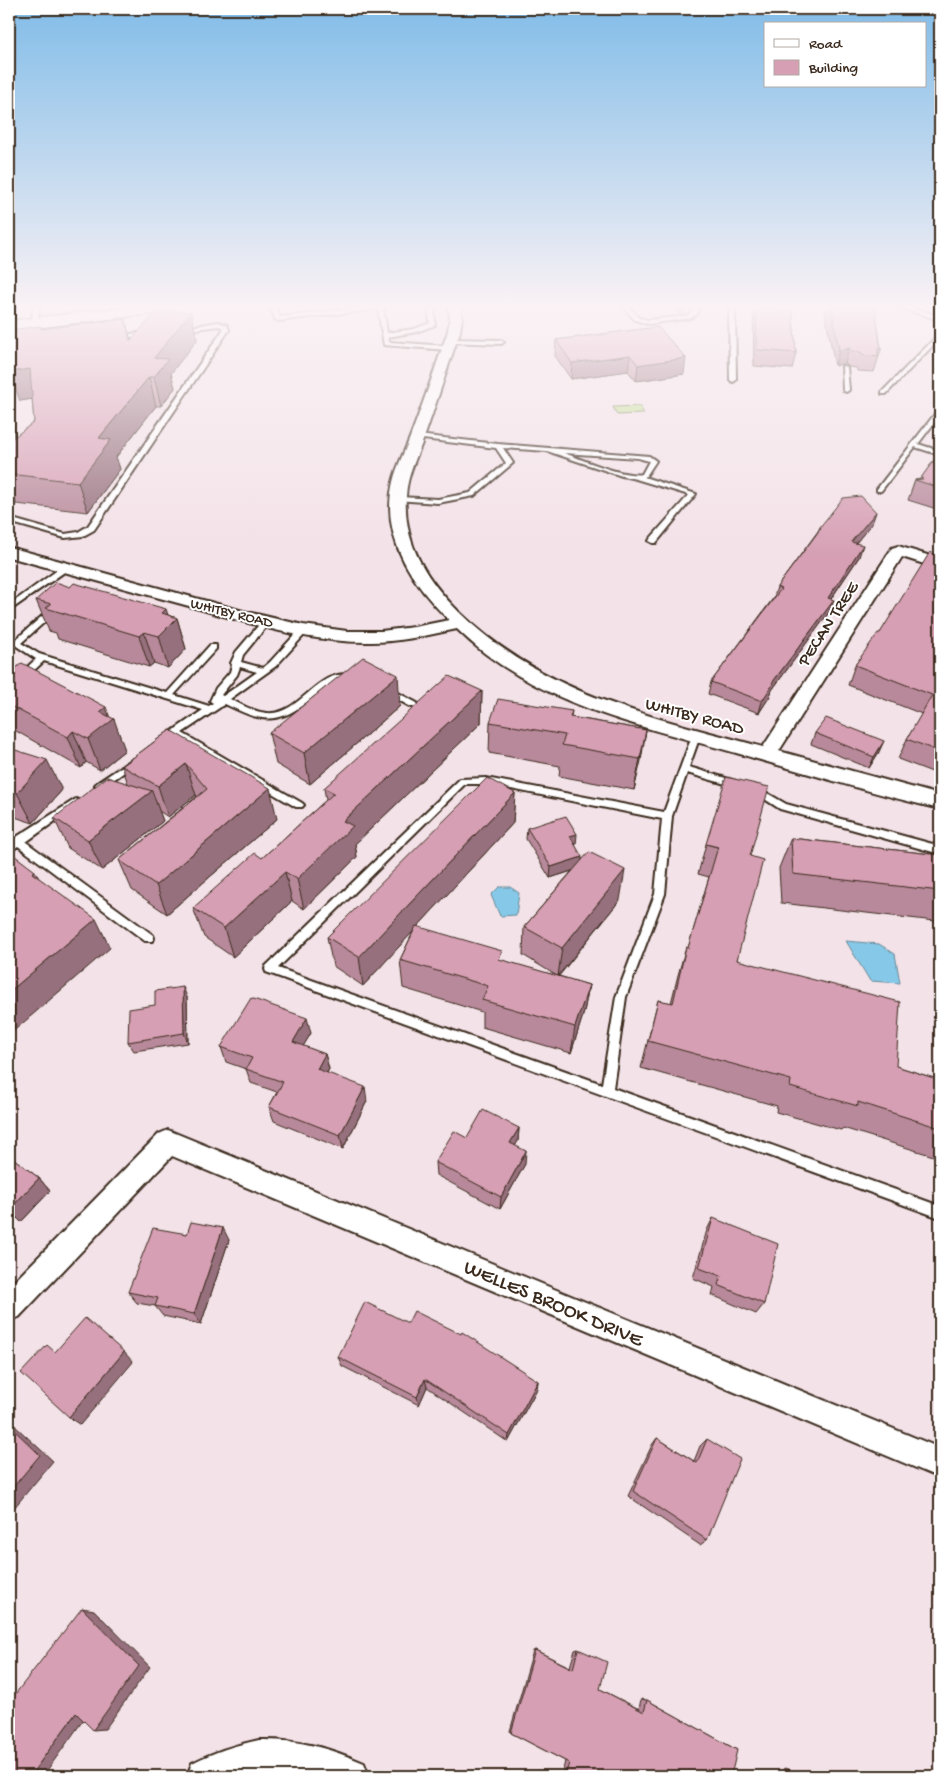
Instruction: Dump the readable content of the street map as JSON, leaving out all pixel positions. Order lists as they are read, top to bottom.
{
  "streets": {
    "street": ["WHITBY ROAD", "PECAN TREE", "WELLES BROOK DRIVE"]
  },
  "crossings": [
    ["WHITBY ROAD", "PECAN TREE"]
  ],
  "legend": ["Road", "Building"]
}
